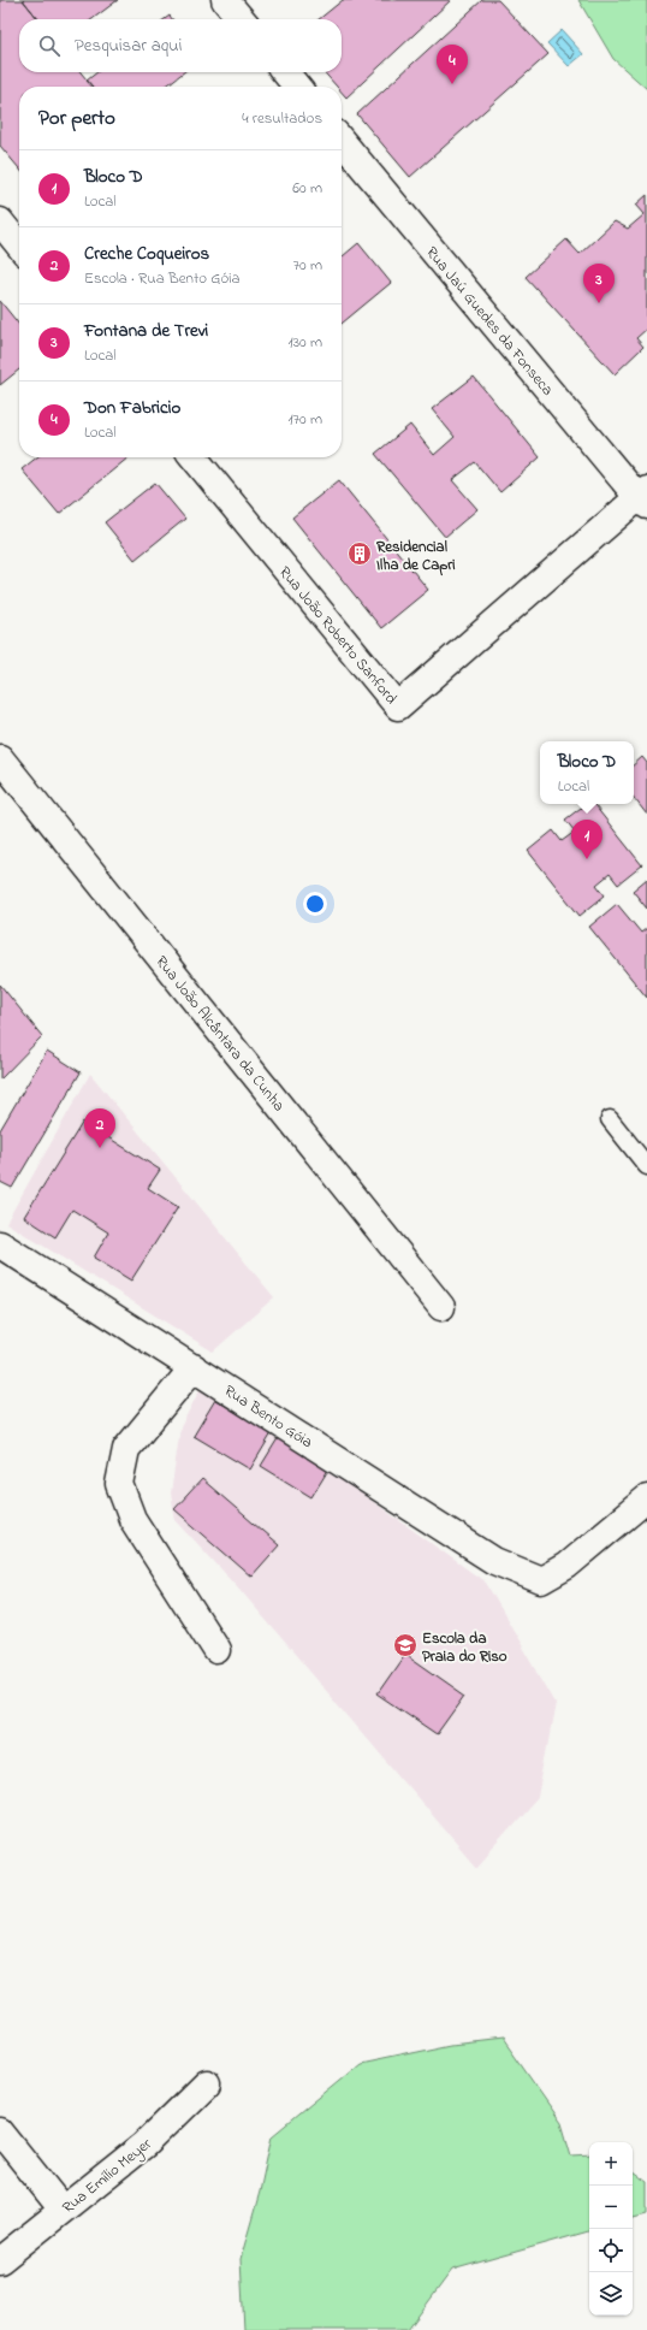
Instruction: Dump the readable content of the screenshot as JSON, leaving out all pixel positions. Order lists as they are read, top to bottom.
{
  "streets": {
    "street": [
      "Rua Jaú Guedes da Fonseca",
      "Rua João Roberto Sanford",
      "Rua João Alcântara da Cunha",
      "Rua Bento Góia",
      "Rua Emílio Meyer"
    ]
  },
  "crossings": [
    ["Rua Jaú Guedes da Fonseca", "Rua João Roberto Sanford"]
  ],
  "places": {
    "building": ["Residencial Ilha de Capri"],
    "school or university": ["Escola da Praia do Riso"]
  },
  "page": {
    "search": "Pesquisar aqui",
    "pins": [
      "4",
      "3",
      "1",
      "2"
    ],
    "heading": ["Por perto", "4 resultados"],
    "list": [
      {
        "mark": "1",
        "name": "Bloco D",
        "note": "Local",
        "value": "60 m"
      },
      {
        "mark": "2",
        "name": "Creche Coqueiros",
        "note": "Escola · Rua Bento Góia",
        "value": "70 m"
      },
      {
        "mark": "3",
        "name": "Fontana de Trevi",
        "note": "Local",
        "value": "130 m"
      },
      {
        "mark": "4",
        "name": "Don Fabricio",
        "note": "Local",
        "value": "170 m"
      }
    ],
    "popup": ["Bloco D", "Local"],
    "map_buttons": ["+", "−"]
  }
}
